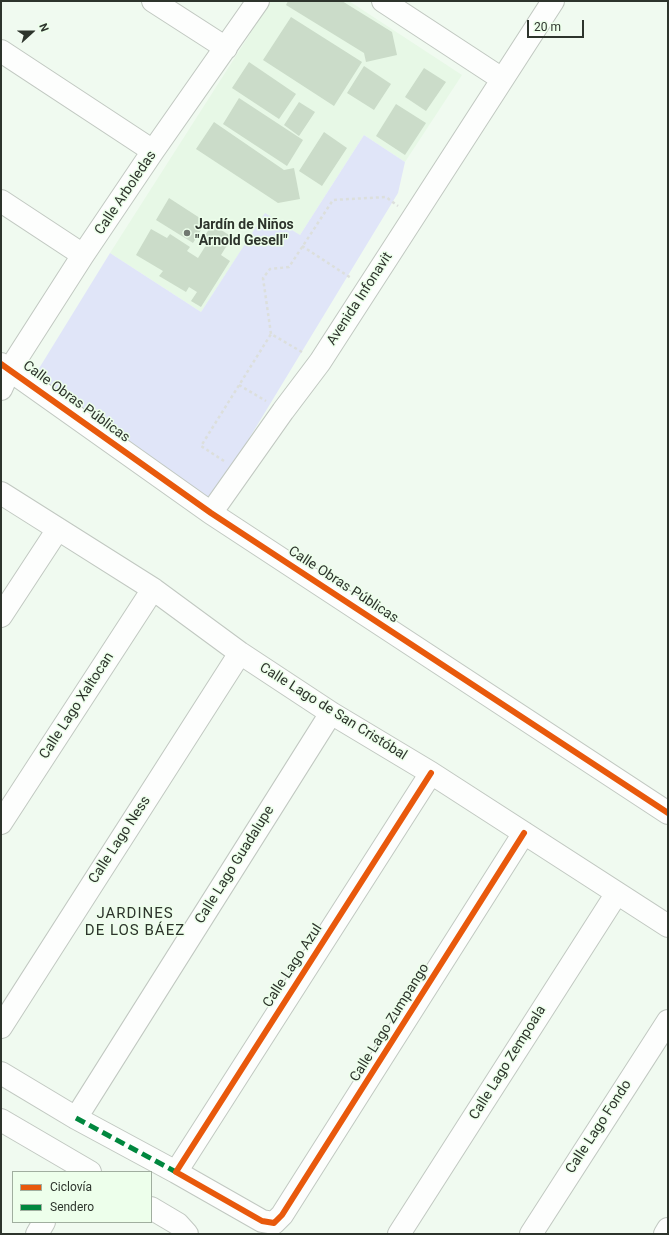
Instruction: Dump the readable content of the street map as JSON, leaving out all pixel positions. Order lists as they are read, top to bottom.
{
  "streets": {
    "street": [
      "Calle Arboledas",
      "Avenida Infonavit",
      "Calle Obras Públicas",
      "Calle Lago Xaltocan",
      "Calle Lago de San Cristóbal",
      "Calle Lago Ness",
      "Calle Lago Guadalupe",
      "Calle Lago Azul",
      "Calle Lago Zumpango",
      "Calle Lago Zempoala",
      "Calle Lago Fondo"
    ]
  },
  "crossings": [
    ["Calle Arboledas", "Calle Obras Públicas"],
    ["Avenida Infonavit", "Calle Obras Públicas"],
    ["Calle Lago Xaltocan", "Calle Lago de San Cristóbal"],
    ["Calle Lago de San Cristóbal", "Calle Lago Ness"],
    ["Calle Lago de San Cristóbal", "Calle Lago Guadalupe"],
    ["Calle Lago de San Cristóbal", "Calle Lago Azul"],
    ["Calle Lago de San Cristóbal", "Calle Lago Zumpango"],
    ["Calle Lago de San Cristóbal", "Calle Lago Zempoala"],
    ["Calle Lago Azul", "Calle Lago Zumpango"]
  ],
  "districts": ["JARDINES DE LOS BÁEZ"],
  "places": ["Jardín de Niños \"Arnold Gesell\""],
  "legend": ["Ciclovía", "Sendero"],
  "scale_bar": "20 m",
  "north": "right"
}
